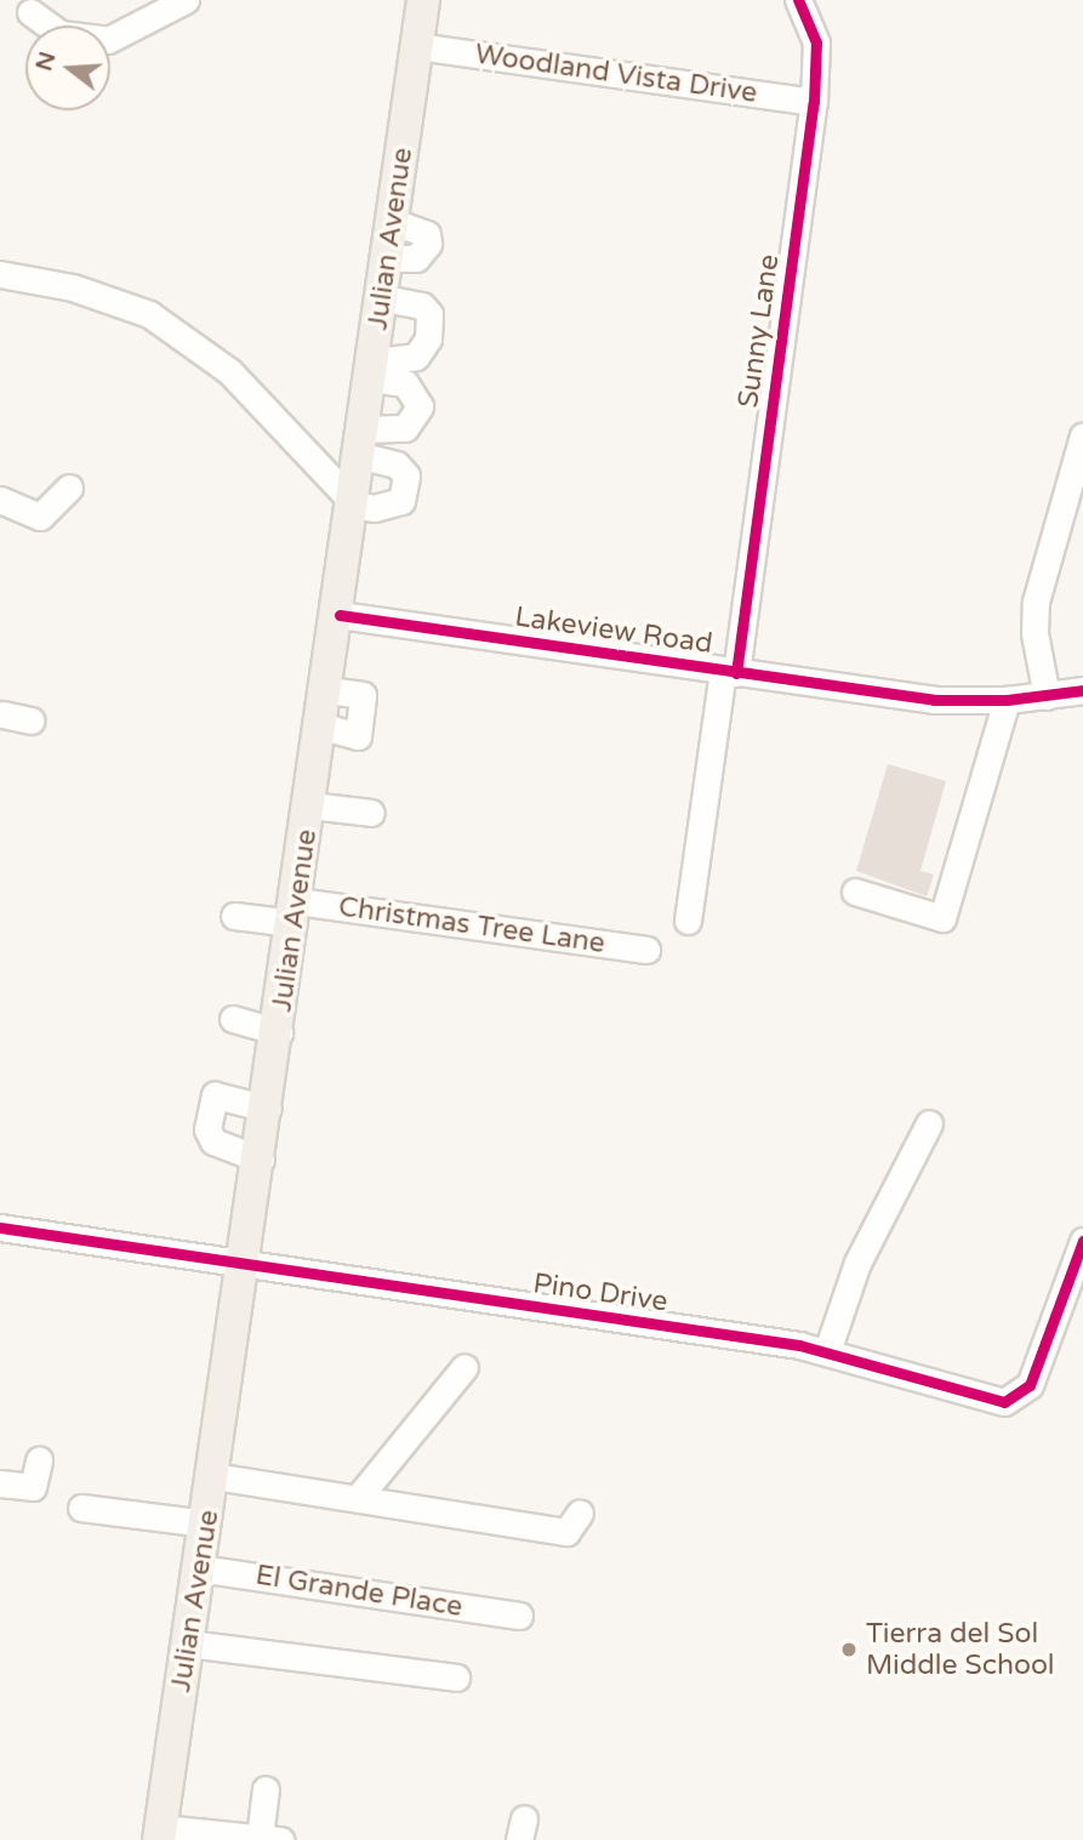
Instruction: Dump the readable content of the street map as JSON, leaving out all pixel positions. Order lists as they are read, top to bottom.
{
  "streets": {
    "main road": ["Julian Avenue"],
    "street": [
      "Woodland Vista Drive",
      "Sunny Lane",
      "Lakeview Road",
      "Christmas Tree Lane",
      "Pino Drive",
      "El Grande Place"
    ]
  },
  "crossings": [
    ["Woodland Vista Drive", "Julian Avenue"],
    ["Woodland Vista Drive", "Sunny Lane"],
    ["Julian Avenue", "Lakeview Road"],
    ["Julian Avenue", "Christmas Tree Lane"],
    ["Julian Avenue", "Pino Drive"],
    ["Julian Avenue", "El Grande Place"],
    ["Sunny Lane", "Lakeview Road"]
  ],
  "places": ["Tierra del Sol Middle School"],
  "north": "left"
}
